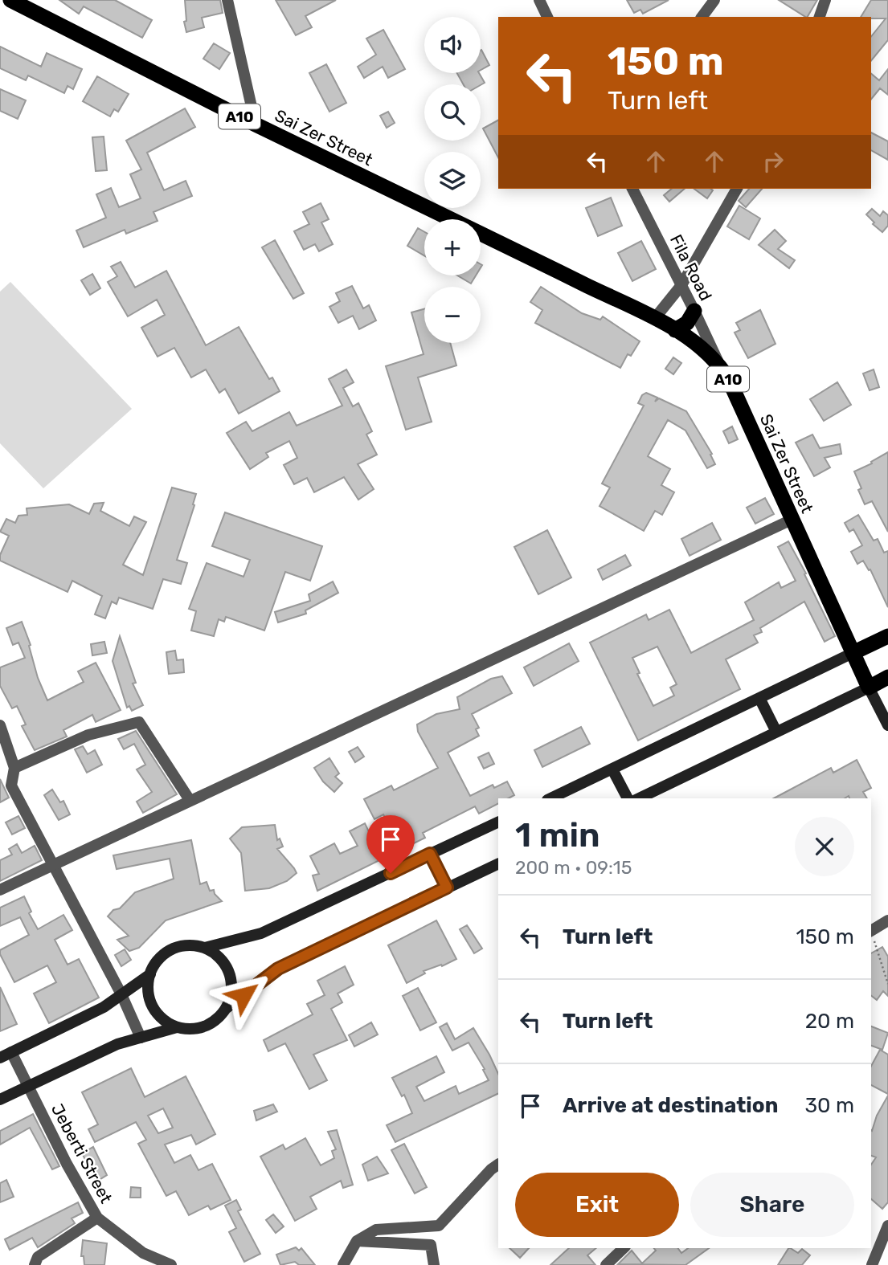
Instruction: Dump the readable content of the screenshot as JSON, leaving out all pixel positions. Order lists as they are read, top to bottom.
{
  "streets": {
    "highway": ["A10", "Sai Zer Street"],
    "street": ["Fila Road", "Jeberti Street"]
  },
  "crossings": [
    ["A10", "Sai Zer Street"],
    ["Sai Zer Street", "Fila Road"]
  ],
  "page": {
    "map_buttons": ["+", "−"],
    "turn": ["150 m", "Turn left"],
    "heading": ["1 min", "200 m · 09:15"],
    "list": [
      {
        "name": "Turn left",
        "value": "150 m"
      },
      {
        "name": "Turn left",
        "value": "20 m"
      },
      {
        "name": "Arrive at destination",
        "value": "30 m"
      }
    ],
    "buttons": ["Exit", "Share"]
  }
}
